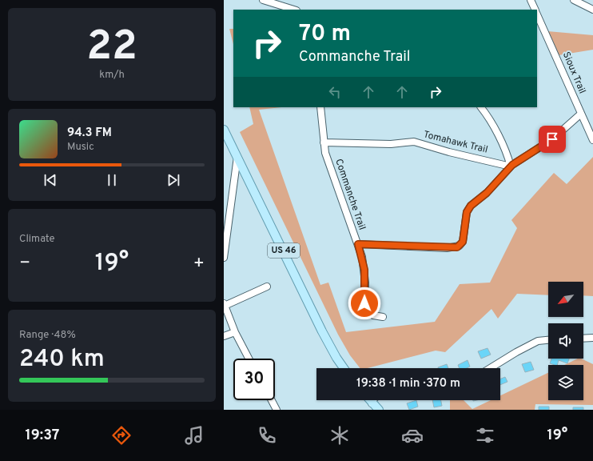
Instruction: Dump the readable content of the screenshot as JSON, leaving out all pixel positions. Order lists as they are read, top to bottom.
{
  "streets": {
    "main road": ["US 46"],
    "street": ["Sioux Trail", "Tomahawk Trail", "Commanche Trail"]
  },
  "crossings": [
    ["Tomahawk Trail", "Commanche Trail"]
  ],
  "north": "bottom left",
  "page": {
    "tile": [
      ["22", "km/h"],
      "Climate",
      ["Range · 48%", "240 km"]
    ],
    "turn": ["70 m", "Commanche Trail"],
    "song": ["94.3 FM", "Music"],
    "heat": ["−", "19°", "+"],
    "limit": "30",
    "trip": "19:38 · 1 min · 370 m",
    "tabs": ["19:37", "19°"]
  }
}
